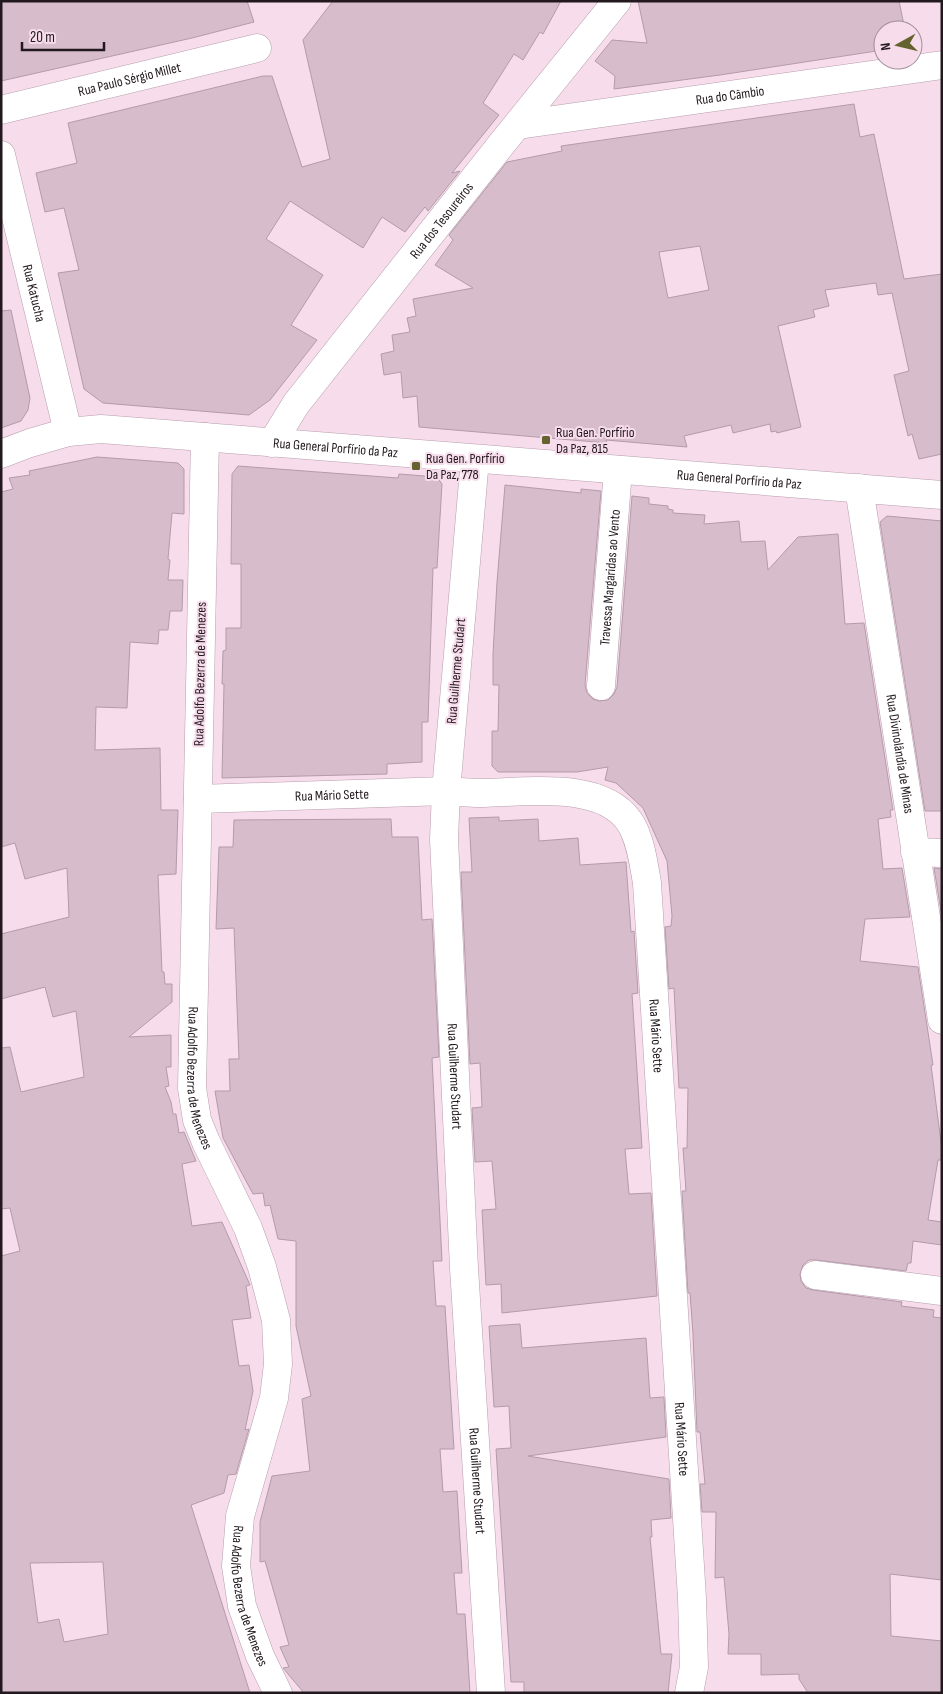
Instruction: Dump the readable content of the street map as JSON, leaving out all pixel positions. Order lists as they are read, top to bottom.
{
  "streets": {
    "street": [
      "Rua Paulo Sérgio Millet",
      "Rua do Câmbio",
      "Rua dos Tesoureiros",
      "Rua Katucha",
      "Rua General Porfírio da Paz",
      "Travessa Margaridas ao Vento",
      "Rua Guilherme Studart",
      "Rua Adolfo Bezerra de Menezes",
      "Rua Divinolândia de Minas",
      "Rua Mário Sette"
    ]
  },
  "crossings": [
    ["Rua do Câmbio", "Rua dos Tesoureiros"],
    ["Rua dos Tesoureiros", "Rua General Porfírio da Paz"],
    ["Rua Katucha", "Rua General Porfírio da Paz"],
    ["Rua General Porfírio da Paz", "Travessa Margaridas ao Vento"],
    ["Rua General Porfírio da Paz", "Rua Guilherme Studart"],
    ["Rua General Porfírio da Paz", "Rua Adolfo Bezerra de Menezes"],
    ["Rua General Porfírio da Paz", "Rua Divinolândia de Minas"],
    ["Rua Guilherme Studart", "Rua Mário Sette"],
    ["Rua Adolfo Bezerra de Menezes", "Rua Mário Sette"]
  ],
  "places": {
    "transit": ["Rua Gen. Porfírio Da Paz, 815", "Rua Gen. Porfírio Da Paz, 778"]
  },
  "scale_bar": "20 m",
  "north": "left"
}
